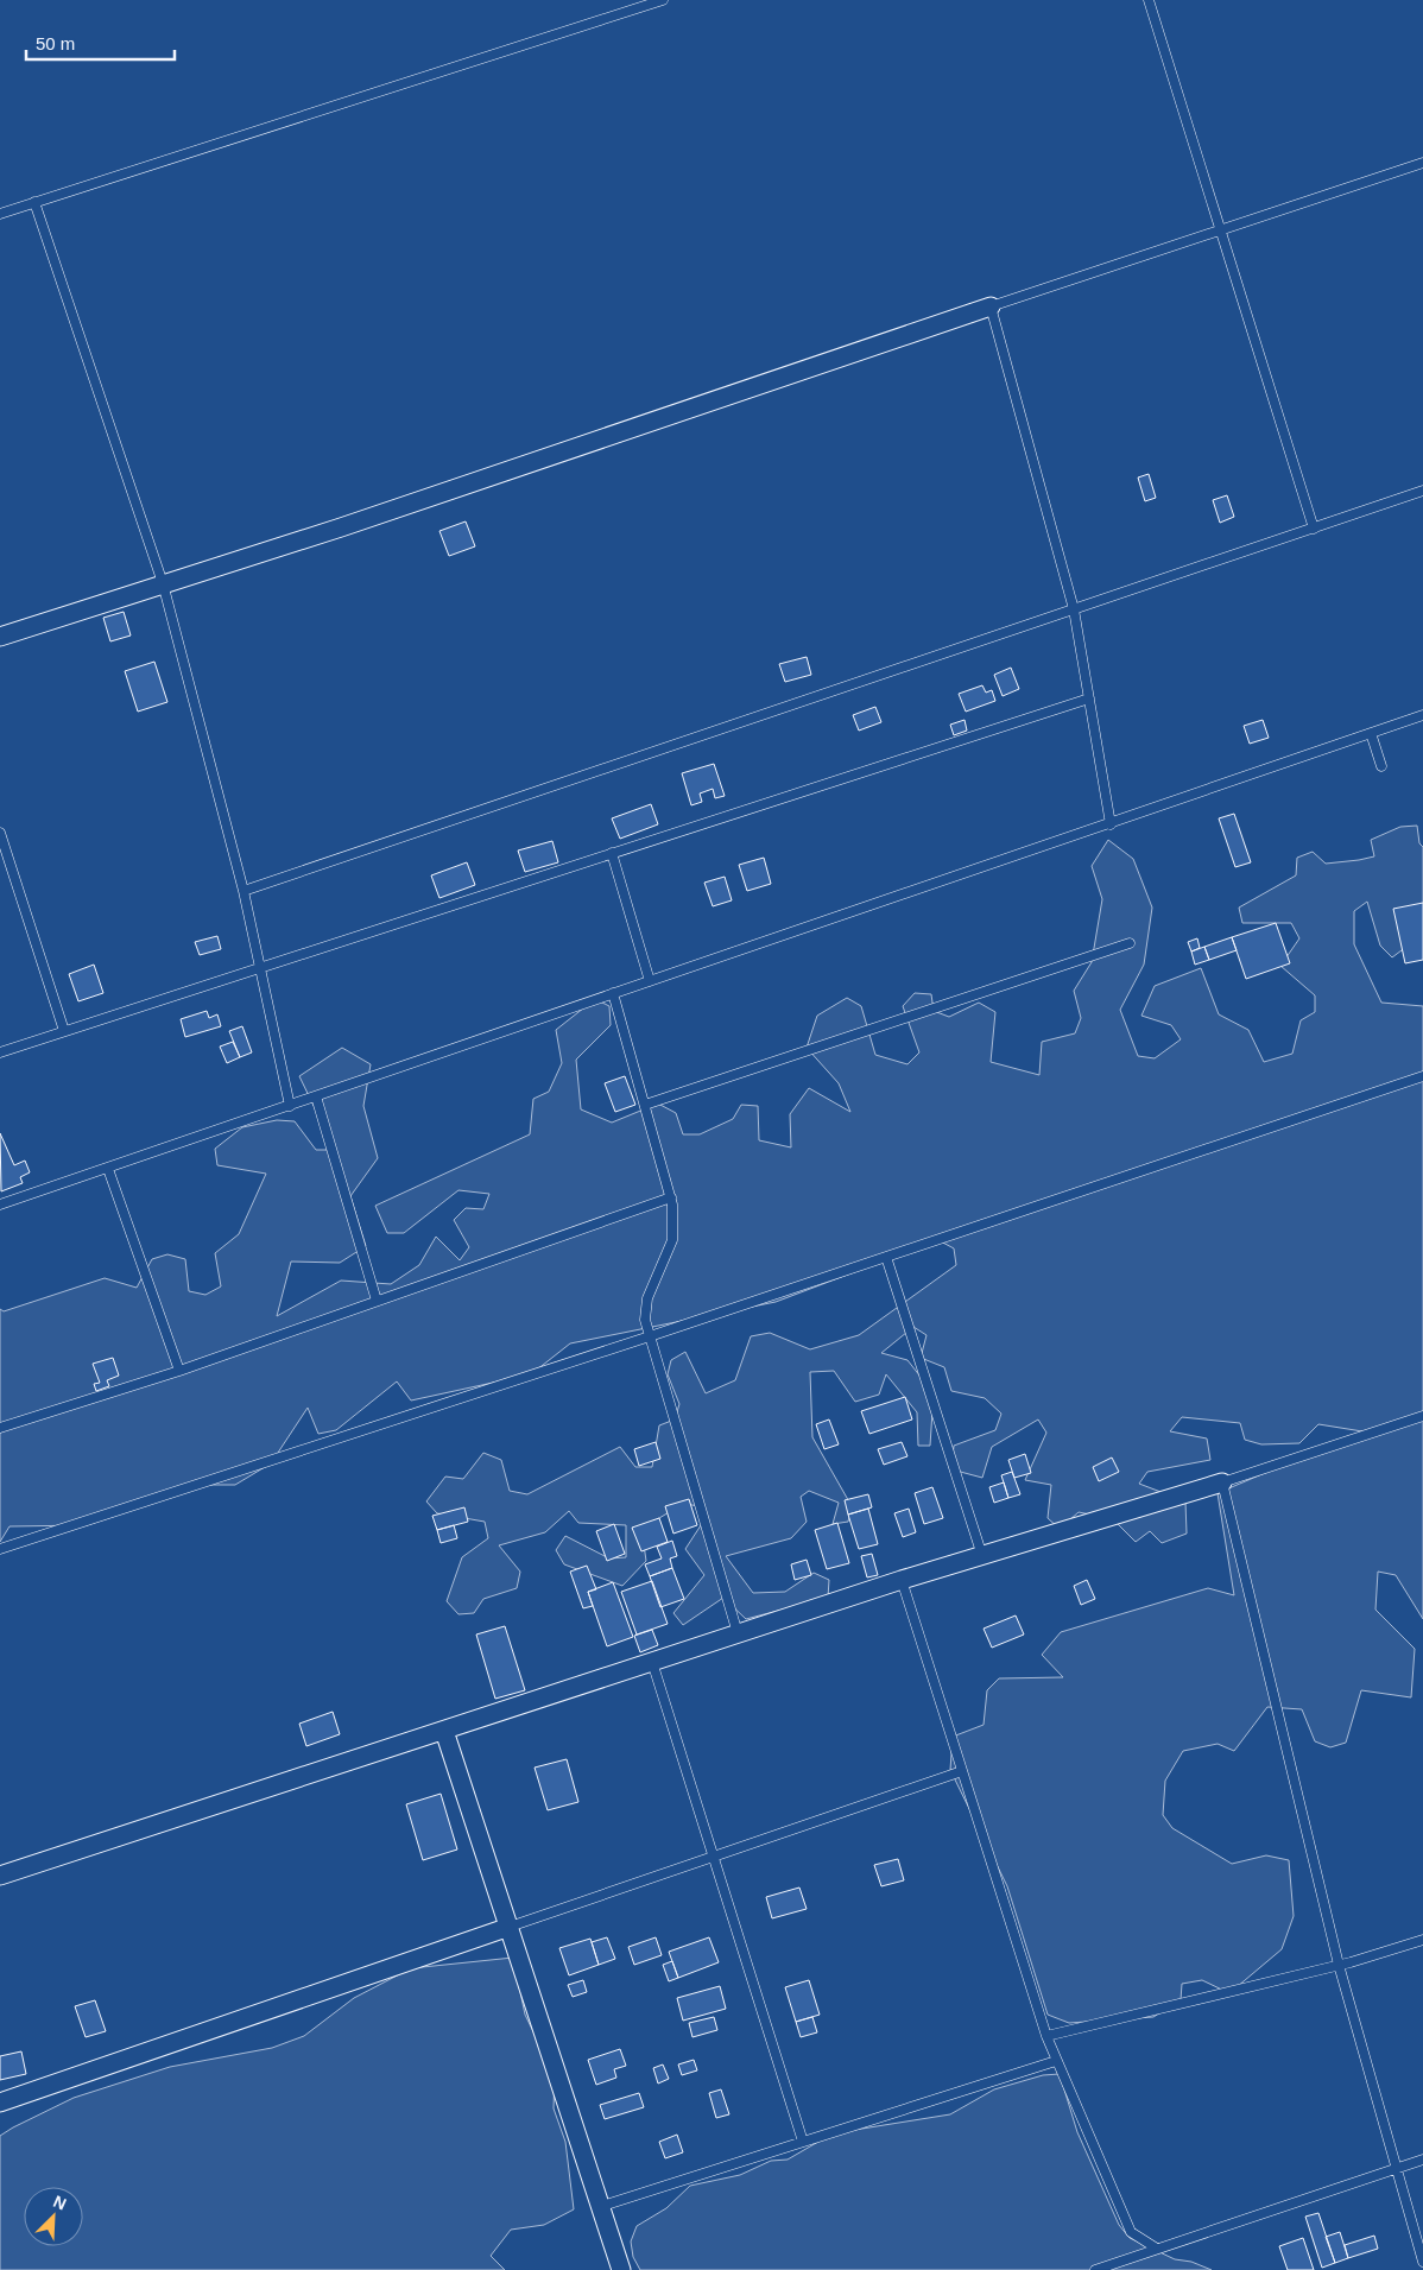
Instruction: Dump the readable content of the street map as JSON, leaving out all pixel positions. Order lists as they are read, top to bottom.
{
  "scale_bar": "50 m",
  "north": "top right"
}
